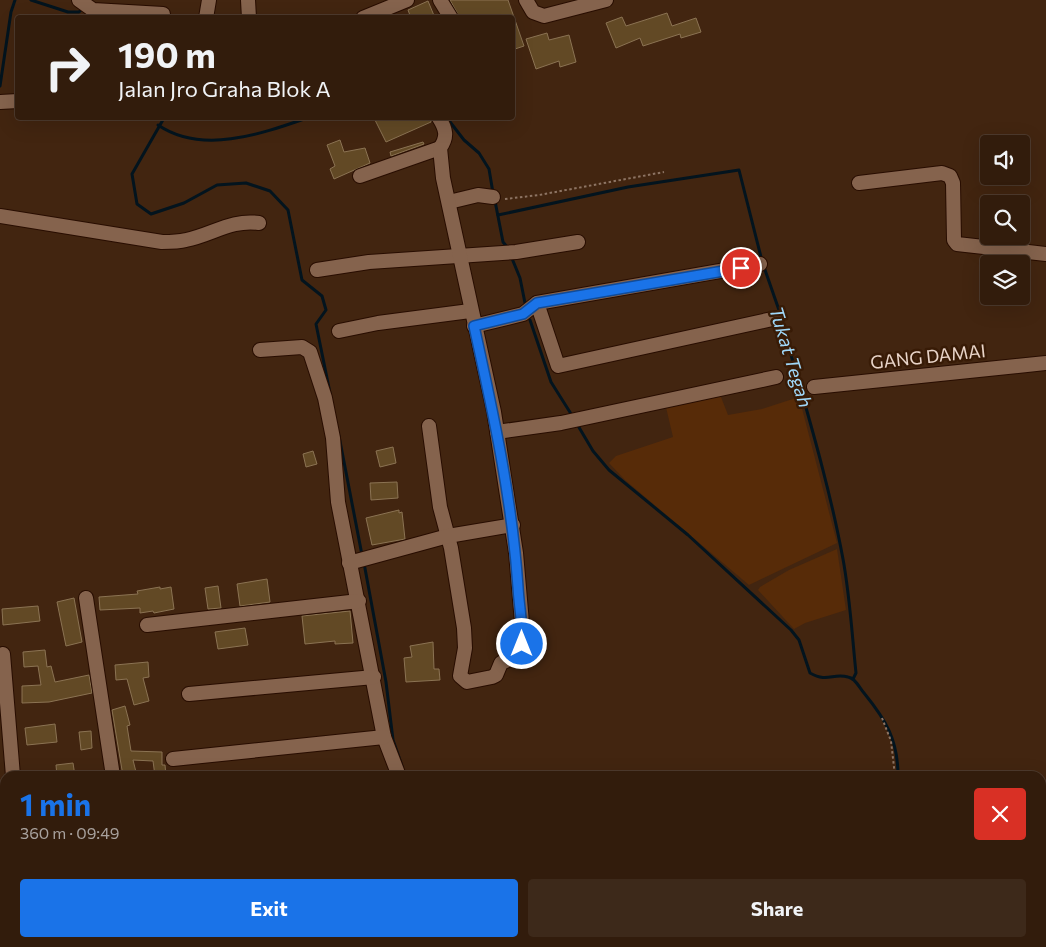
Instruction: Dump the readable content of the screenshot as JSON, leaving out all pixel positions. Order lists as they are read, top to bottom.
{
  "streets": {
    "street": ["GANG DAMAI"]
  },
  "water": ["Tukat Tegah"],
  "page": {
    "turn": ["190 m", "Jalan Jro Graha Blok A"],
    "heading": ["1 min", "360 m · 09:49"],
    "buttons": ["Exit", "Share"]
  }
}
